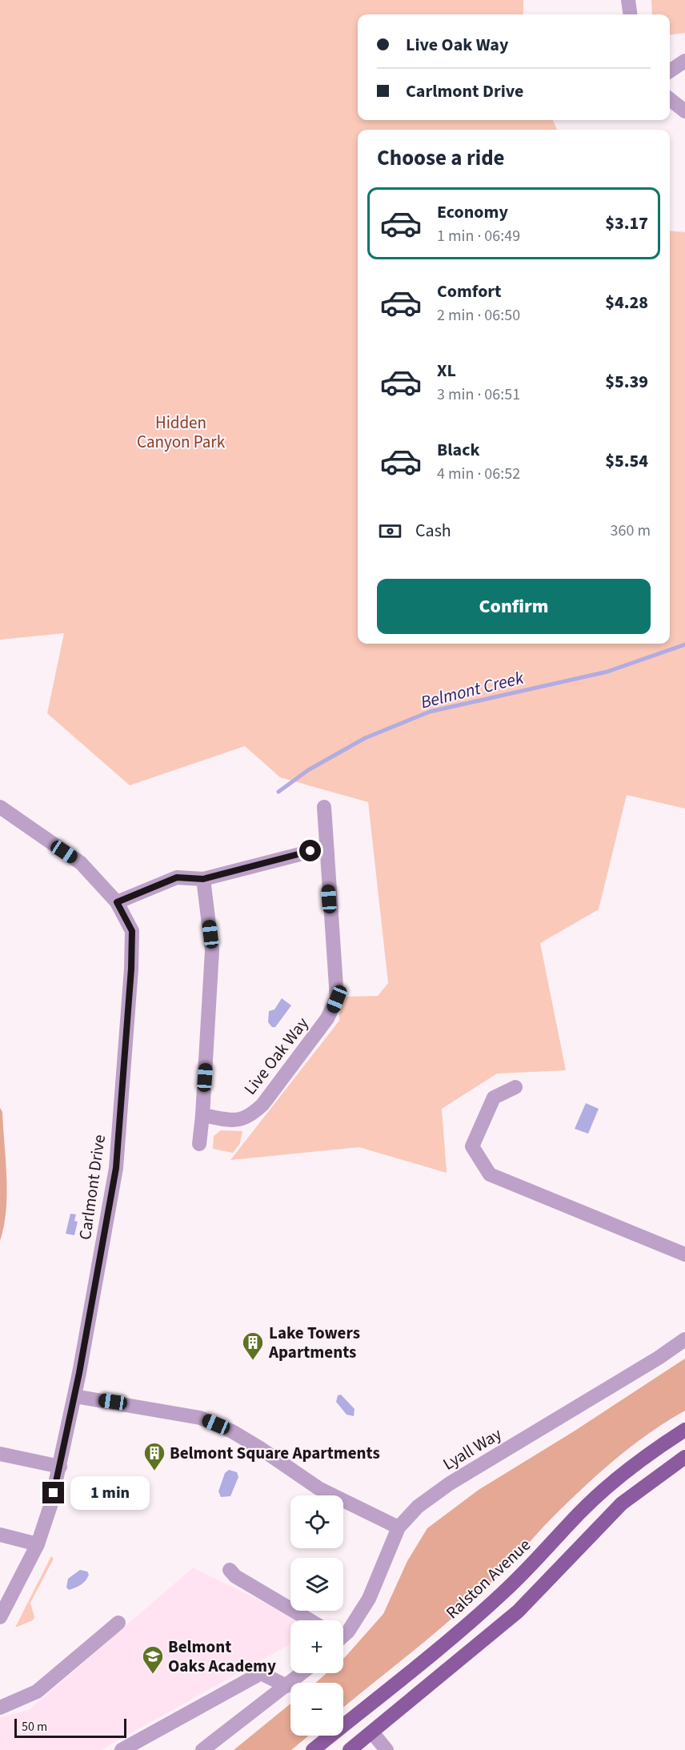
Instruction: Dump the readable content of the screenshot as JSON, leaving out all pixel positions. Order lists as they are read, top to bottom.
{
  "streets": {
    "main road": ["Ralston Avenue"],
    "street": ["Live Oak Way", "Carlmont Drive", "Lyall Way"]
  },
  "water": ["Belmont Creek"],
  "parks": ["Hidden Canyon Park"],
  "places": {
    "building": ["Lake Towers Apartments", "Belmont Square Apartments"],
    "school or university": ["Belmont Oaks Academy"]
  },
  "scale_bar": "50 m",
  "page": {
    "banner": ["Live Oak Way", "Carlmont Drive"],
    "heading": "Choose a ride",
    "list": [
      {
        "name": "Economy",
        "note": "1 min · 06:49",
        "value": "$3.17"
      },
      {
        "name": "Comfort",
        "note": "2 min · 06:50",
        "value": "$4.28"
      },
      {
        "name": "XL",
        "note": "3 min · 06:51",
        "value": "$5.39"
      },
      {
        "name": "Black",
        "note": "4 min · 06:52",
        "value": "$5.54"
      }
    ],
    "pay": ["Cash", "360 m"],
    "buttons": "Confirm",
    "bubble": "1 min",
    "map_buttons": ["+", "−"],
    "scale": "50 m"
  }
}
